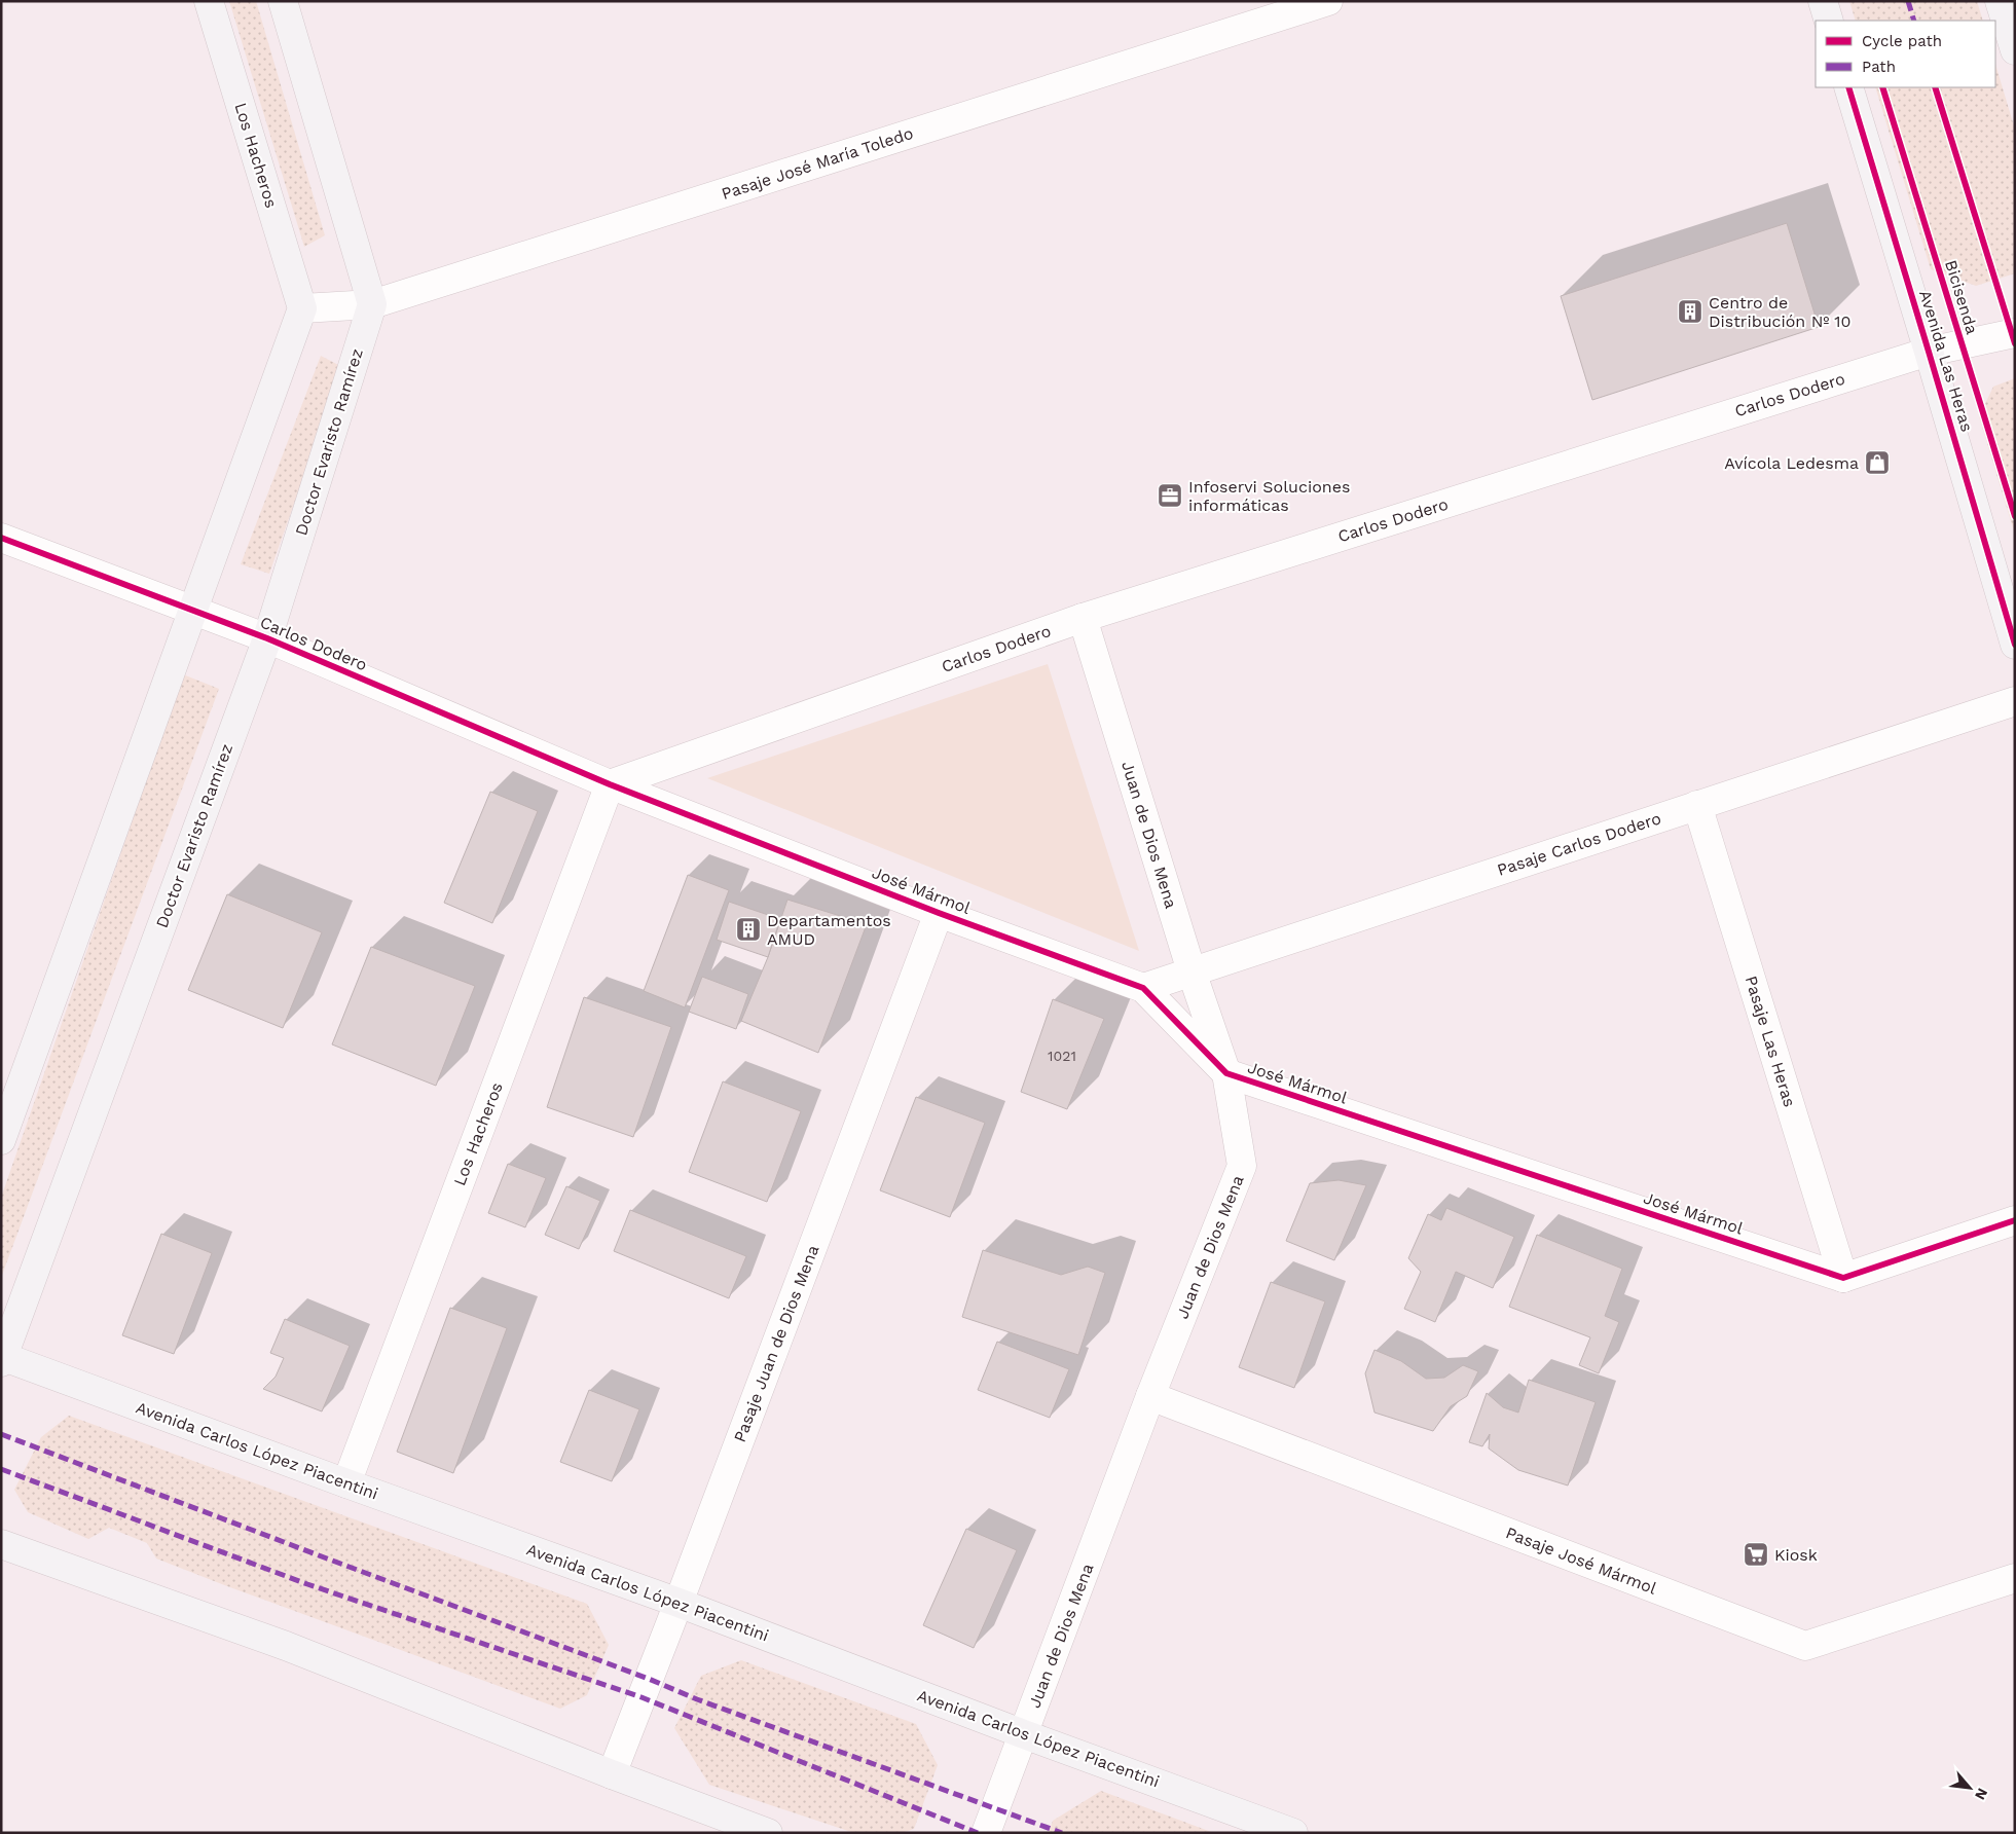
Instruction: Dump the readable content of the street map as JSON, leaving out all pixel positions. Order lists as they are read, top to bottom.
{
  "streets": {
    "main road": [
      "Los Hacheros",
      "Avenida Las Heras",
      "Doctor Evaristo Ramírez",
      "Avenida Carlos López Piacentini"
    ],
    "street": [
      "Pasaje José María Toledo",
      "Carlos Dodero",
      "Juan de Dios Mena",
      "Pasaje Carlos Dodero",
      "José Mármol",
      "Pasaje Las Heras",
      "Pasaje Juan de Dios Mena",
      "Pasaje José Mármol"
    ],
    "cycle path": ["Bicisenda"]
  },
  "crossings": [
    ["Los Hacheros", "Pasaje José María Toledo"],
    ["Los Hacheros", "Carlos Dodero"],
    ["Los Hacheros", "José Mármol"],
    ["Los Hacheros", "Avenida Carlos López Piacentini"],
    ["Pasaje José María Toledo", "Doctor Evaristo Ramírez"],
    ["Avenida Las Heras", "Carlos Dodero"],
    ["Carlos Dodero", "Doctor Evaristo Ramírez"],
    ["Carlos Dodero", "Juan de Dios Mena"],
    ["Carlos Dodero", "José Mármol"],
    ["Doctor Evaristo Ramírez", "Avenida Carlos López Piacentini"],
    ["Juan de Dios Mena", "Pasaje Carlos Dodero"],
    ["Juan de Dios Mena", "José Mármol"],
    ["Juan de Dios Mena", "Avenida Carlos López Piacentini"],
    ["Juan de Dios Mena", "Pasaje José Mármol"],
    ["Pasaje Carlos Dodero", "José Mármol"],
    ["Pasaje Carlos Dodero", "Pasaje Las Heras"],
    ["José Mármol", "Pasaje Las Heras"],
    ["José Mármol", "Pasaje Juan de Dios Mena"],
    ["Pasaje Juan de Dios Mena", "Avenida Carlos López Piacentini"]
  ],
  "places": {
    "building": ["Centro de Distribución Nº 10", "Departamentos AMUD"],
    "shop": ["Avícola Ledesma"],
    "office": ["Infoservi Soluciones informáticas"],
    "supermarket": ["Kiosk"]
  },
  "house_numbers": ["1021"],
  "legend": ["Cycle path", "Path"],
  "north": "bottom right"
}
